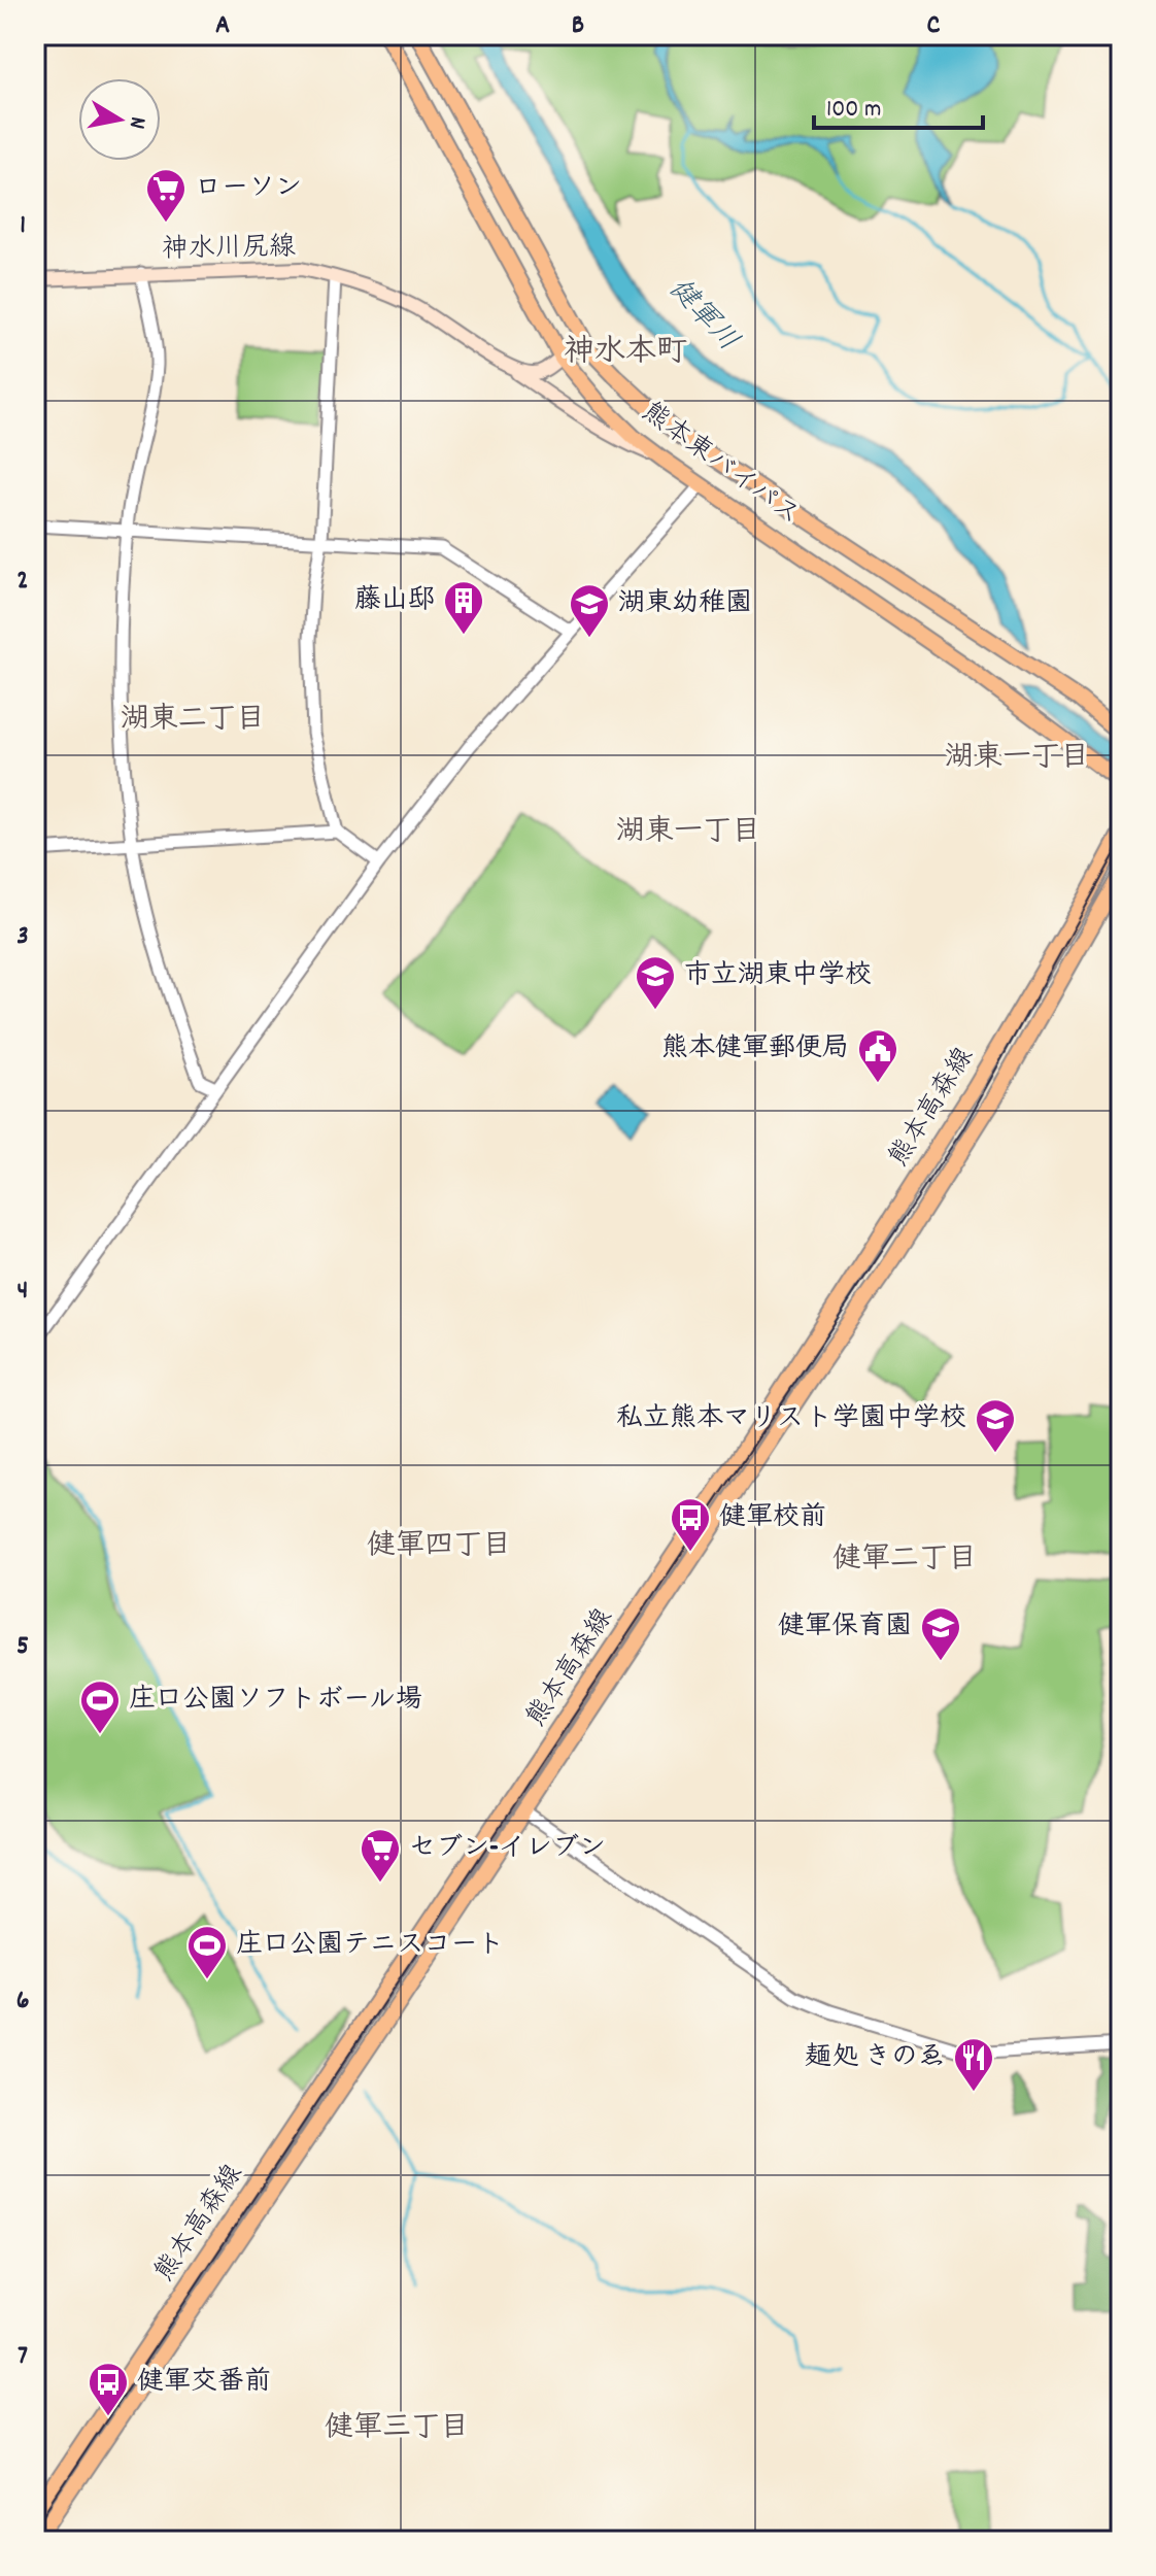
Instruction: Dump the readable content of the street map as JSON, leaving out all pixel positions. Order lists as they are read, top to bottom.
{
  "streets": {
    "main road": ["神水川尻線", "熊本東バイパス", "熊本高森線"]
  },
  "crossings": [
    ["神水川尻線", "熊本東バイパス"]
  ],
  "districts": [
    "神水本町",
    "湖東二丁目",
    "湖東一丁目",
    "湖東一丁目",
    "健軍四丁目",
    "健軍二丁目",
    "健軍三丁目"
  ],
  "water": ["健軍川"],
  "places": {
    "supermarket": ["ローソン", "セブン-イレブン"],
    "building": ["藤山邸"],
    "school or university": [
      "湖東幼稚園",
      "市立湖東中学校",
      "私立熊本マリスト学園中学校",
      "健軍保育園"
    ],
    "public building": ["熊本健軍郵便局"],
    "bus stop": ["健軍校前", "健軍交番前"],
    "sports": ["庄口公園ソフトボール場", "庄口公園テニスコート"],
    "restaurant": ["麺処 きのゑ"]
  },
  "scale_bar": "100 m",
  "north": "right",
  "grid": {
    "columns": ["A", "B", "C"],
    "rows": [
      "1",
      "2",
      "3",
      "4",
      "5",
      "6",
      "7"
    ]
  }
}
